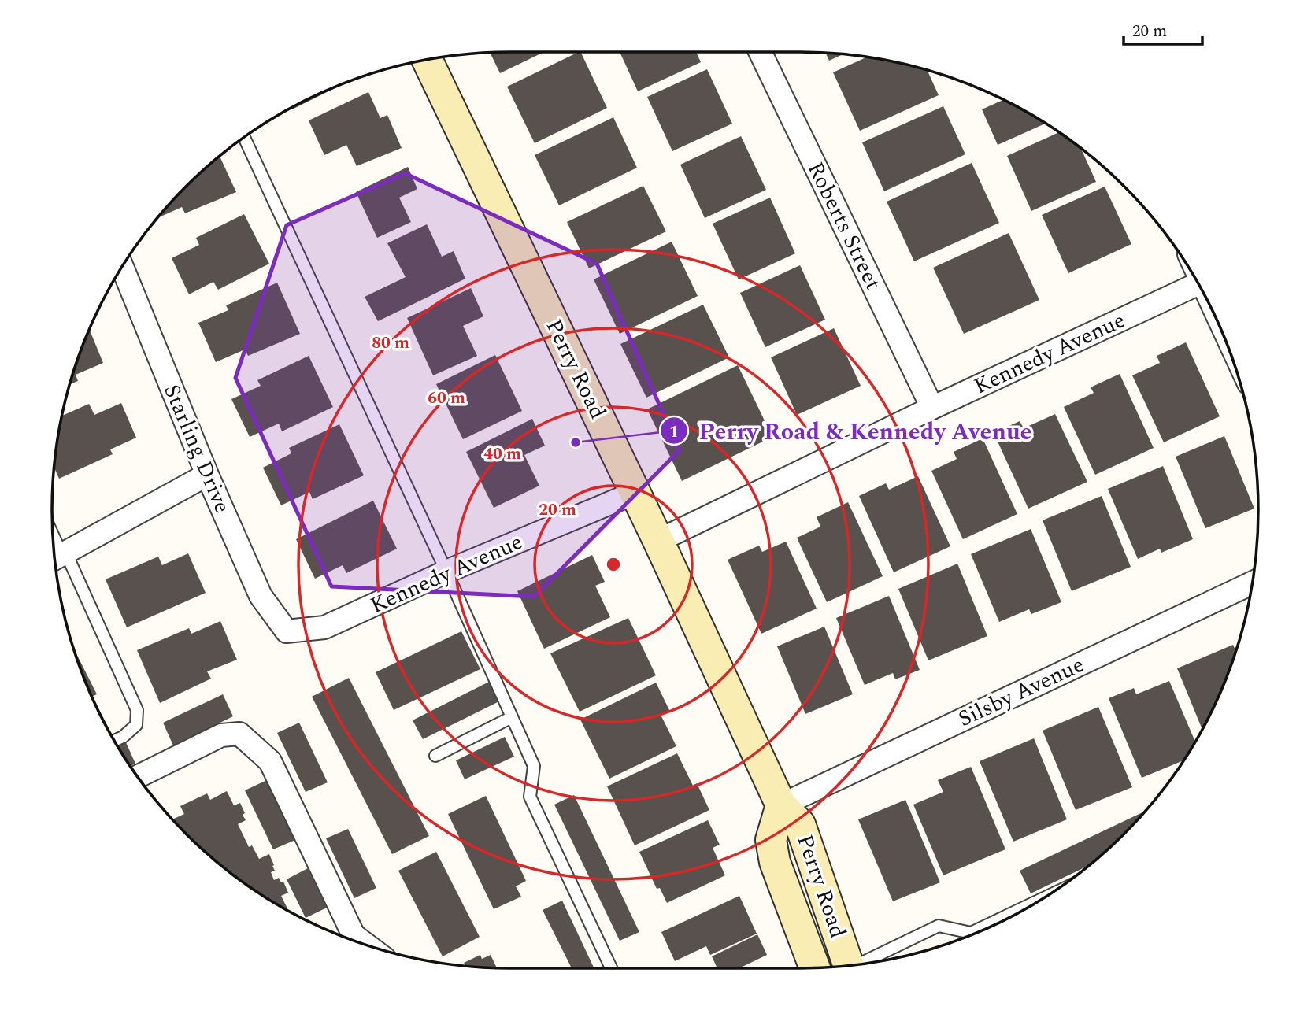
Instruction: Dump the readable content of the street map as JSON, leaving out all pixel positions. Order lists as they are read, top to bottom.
{
  "streets": {
    "street": [
      "Roberts Street",
      "Kennedy Avenue",
      "Perry Road",
      "Starling Drive",
      "Silsby Avenue"
    ]
  },
  "crossings": [
    ["Roberts Street", "Kennedy Avenue"],
    ["Kennedy Avenue", "Perry Road"],
    ["Kennedy Avenue", "Starling Drive"],
    ["Perry Road", "Silsby Avenue"]
  ],
  "places": ["Perry Road & Kennedy Avenue"],
  "scale_bar": "20 m",
  "rings": [
    "80 m",
    "60 m",
    "40 m",
    "20 m"
  ]
}
